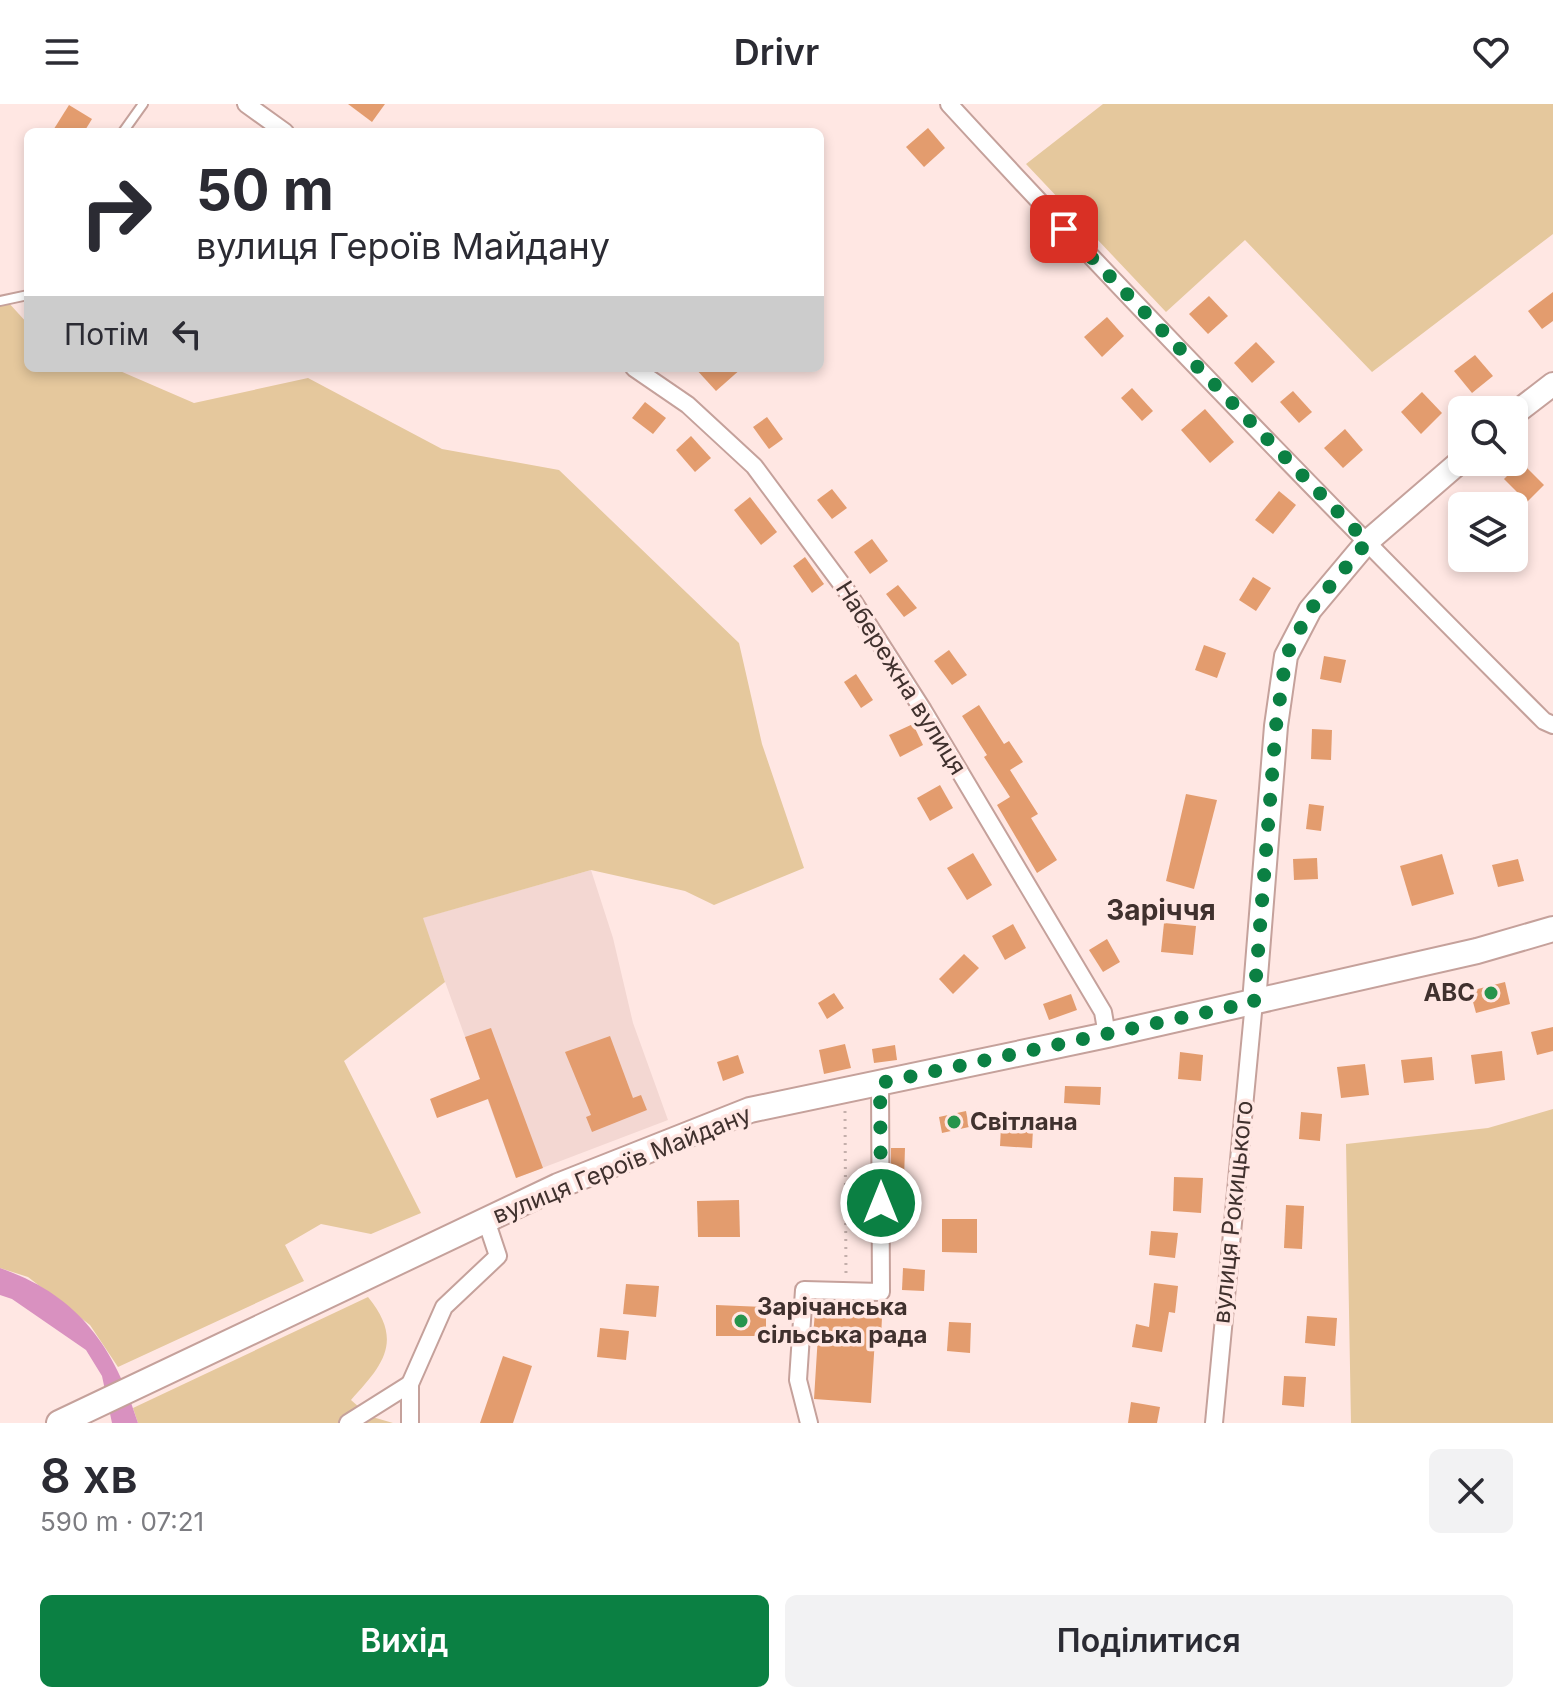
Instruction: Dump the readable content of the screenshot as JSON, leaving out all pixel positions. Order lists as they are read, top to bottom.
{
  "streets": {
    "main road": ["вулиця Героїв Майдану"],
    "street": ["Набережна вулиця", "вулиця Рокицького"]
  },
  "crossings": [
    ["Набережна вулиця", "вулиця Героїв Майдану"],
    ["вулиця Героїв Майдану", "вулиця Рокицького"]
  ],
  "districts": ["Заріччя"],
  "places": ["ABC", "Світлана", "Зарічанська сільська рада"],
  "page": {
    "header": "Drivr",
    "turn": ["50 m", "вулиця Героїв Майдану"],
    "then": "Потім",
    "heading": ["8 хв", "590 m · 07:21"],
    "buttons": ["Вихід", "Поділитися"]
  }
}
